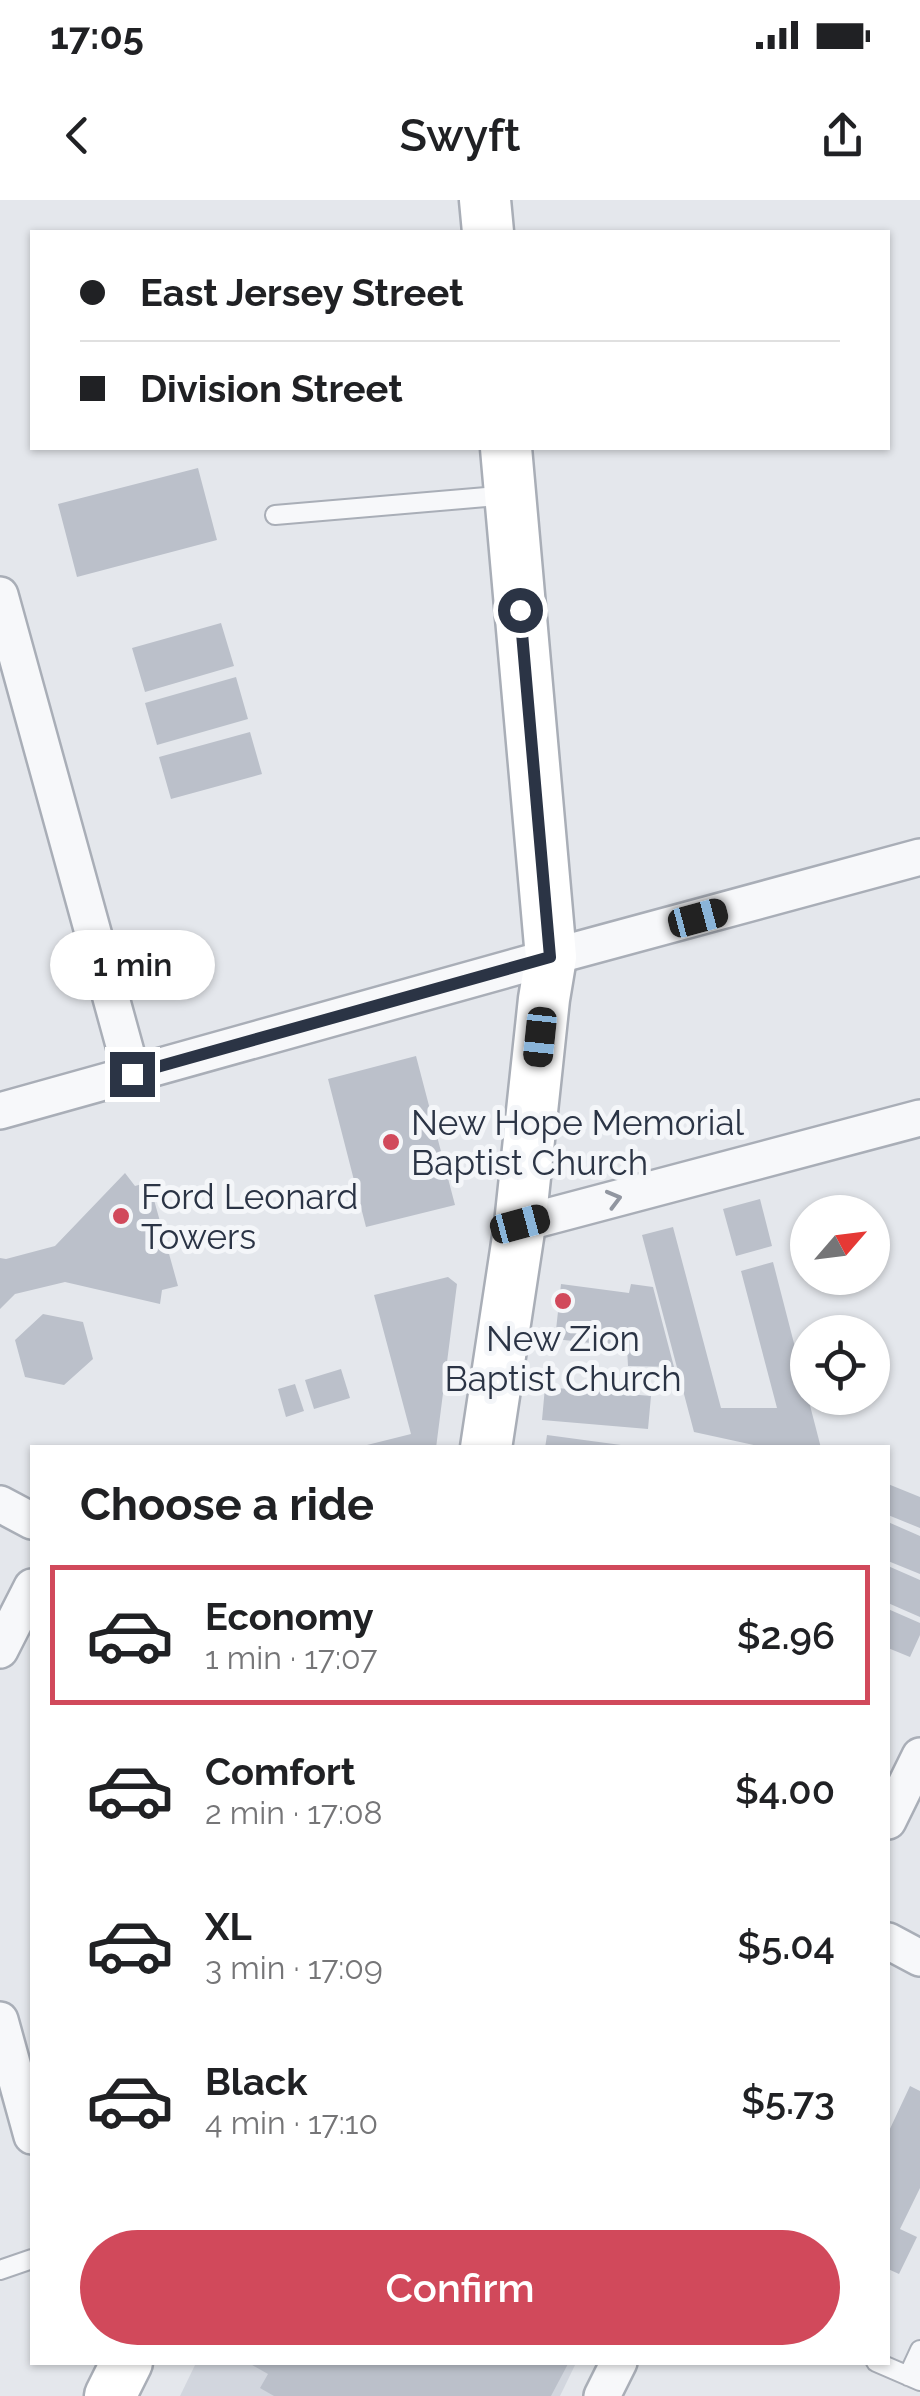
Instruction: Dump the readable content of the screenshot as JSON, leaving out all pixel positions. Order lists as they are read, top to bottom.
{
  "places": ["New Hope Memorial Baptist Church", "Ford Leonard Towers", "New Zion Baptist Church"],
  "north": "top right",
  "page": {
    "status": "17:05",
    "header": "Swyft",
    "banner": ["East Jersey Street", "Division Street"],
    "bubble": "1 min",
    "heading": "Choose a ride",
    "list": [
      {
        "name": "Economy",
        "note": "1 min · 17:07",
        "value": "$2.96"
      },
      {
        "name": "Comfort",
        "note": "2 min · 17:08",
        "value": "$4.00"
      },
      {
        "name": "XL",
        "note": "3 min · 17:09",
        "value": "$5.04"
      },
      {
        "name": "Black",
        "note": "4 min · 17:10",
        "value": "$5.73"
      }
    ],
    "buttons": "Confirm"
  }
}
